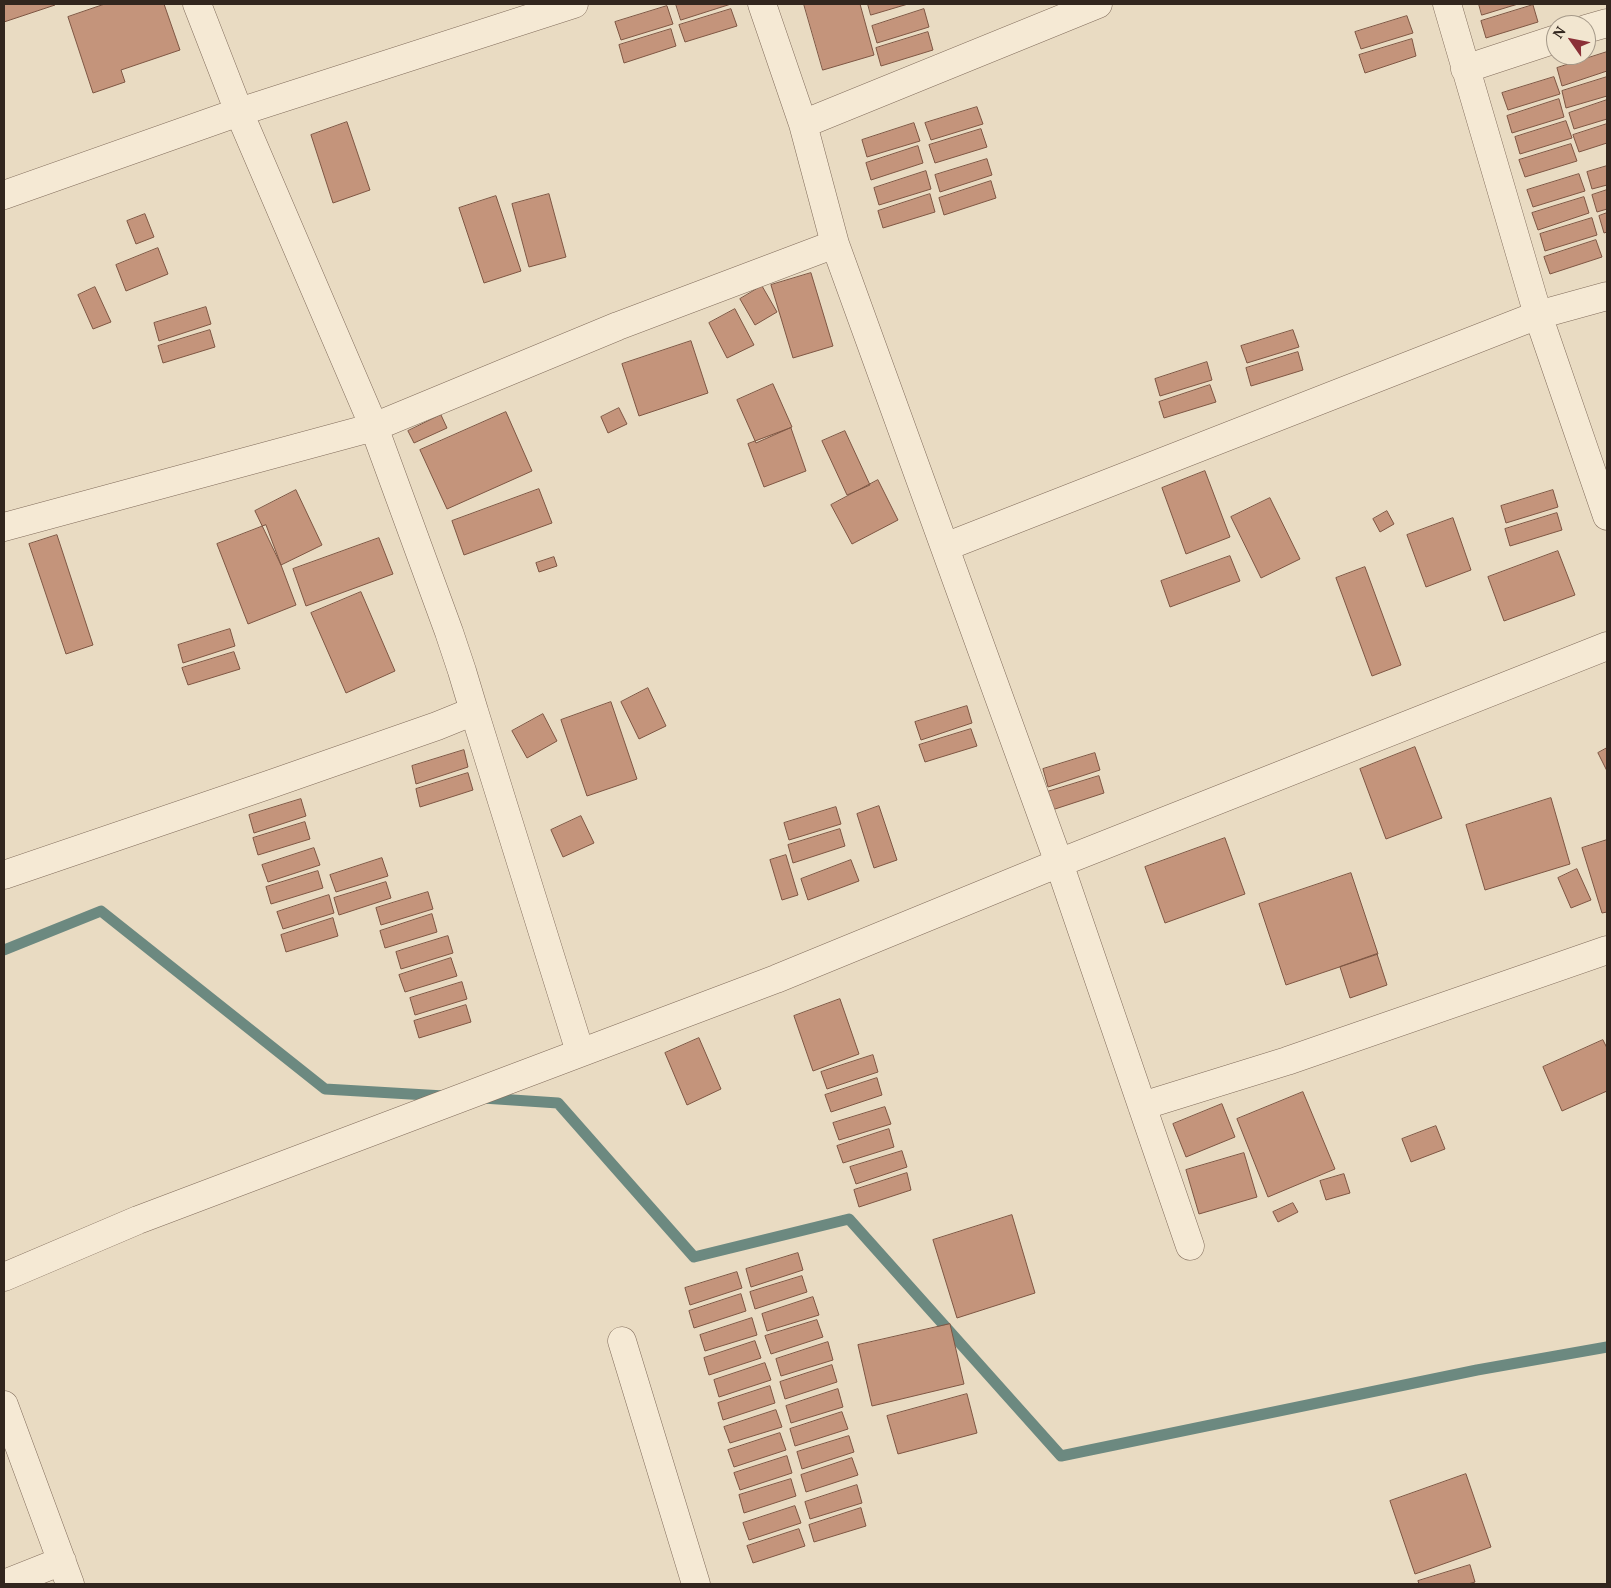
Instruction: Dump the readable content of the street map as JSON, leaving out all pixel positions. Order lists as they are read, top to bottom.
{
  "north": "top left"
}
